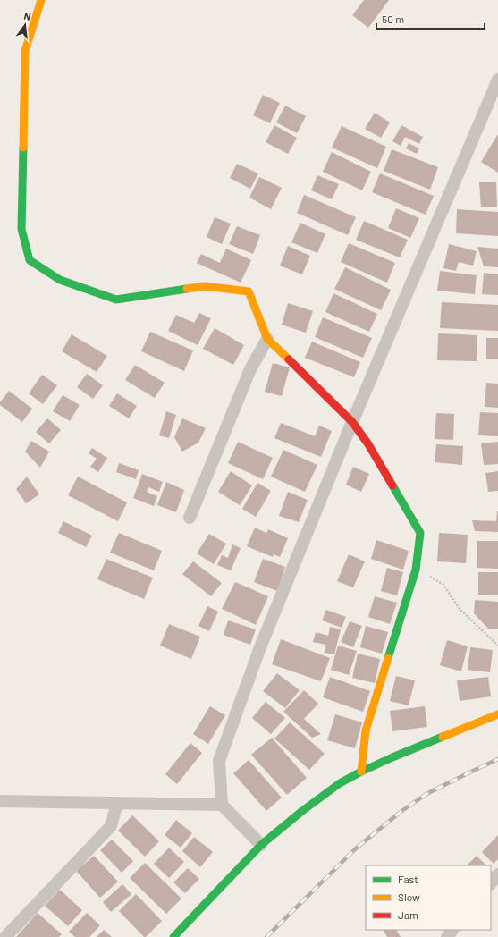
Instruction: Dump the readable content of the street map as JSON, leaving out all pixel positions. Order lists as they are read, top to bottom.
{
  "legend": ["Fast", "Slow", "Jam"],
  "scale_bar": "50 m",
  "north": "top"
}
